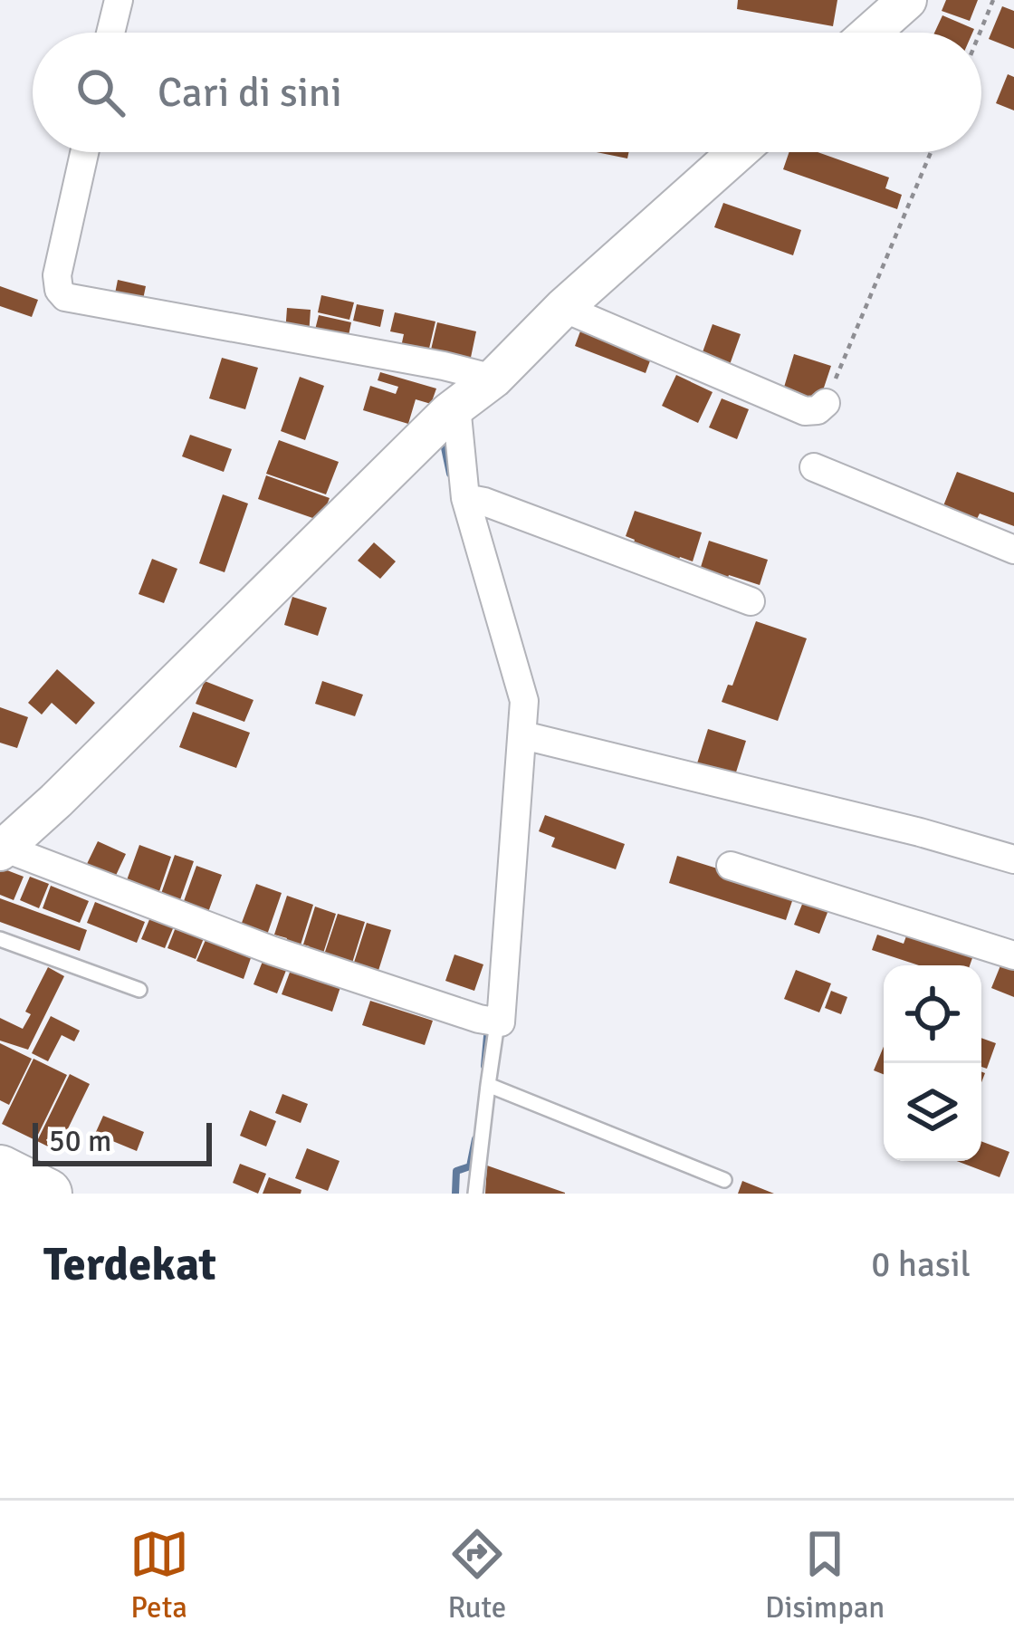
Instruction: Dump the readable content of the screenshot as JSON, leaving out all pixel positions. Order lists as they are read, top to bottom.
{
  "scale_bar": "50 m",
  "page": {
    "search": "Cari di sini",
    "scale": "50 m",
    "heading": ["Terdekat", "0 hasil"],
    "nav": ["Peta", "Rute", "Disimpan"]
  }
}
